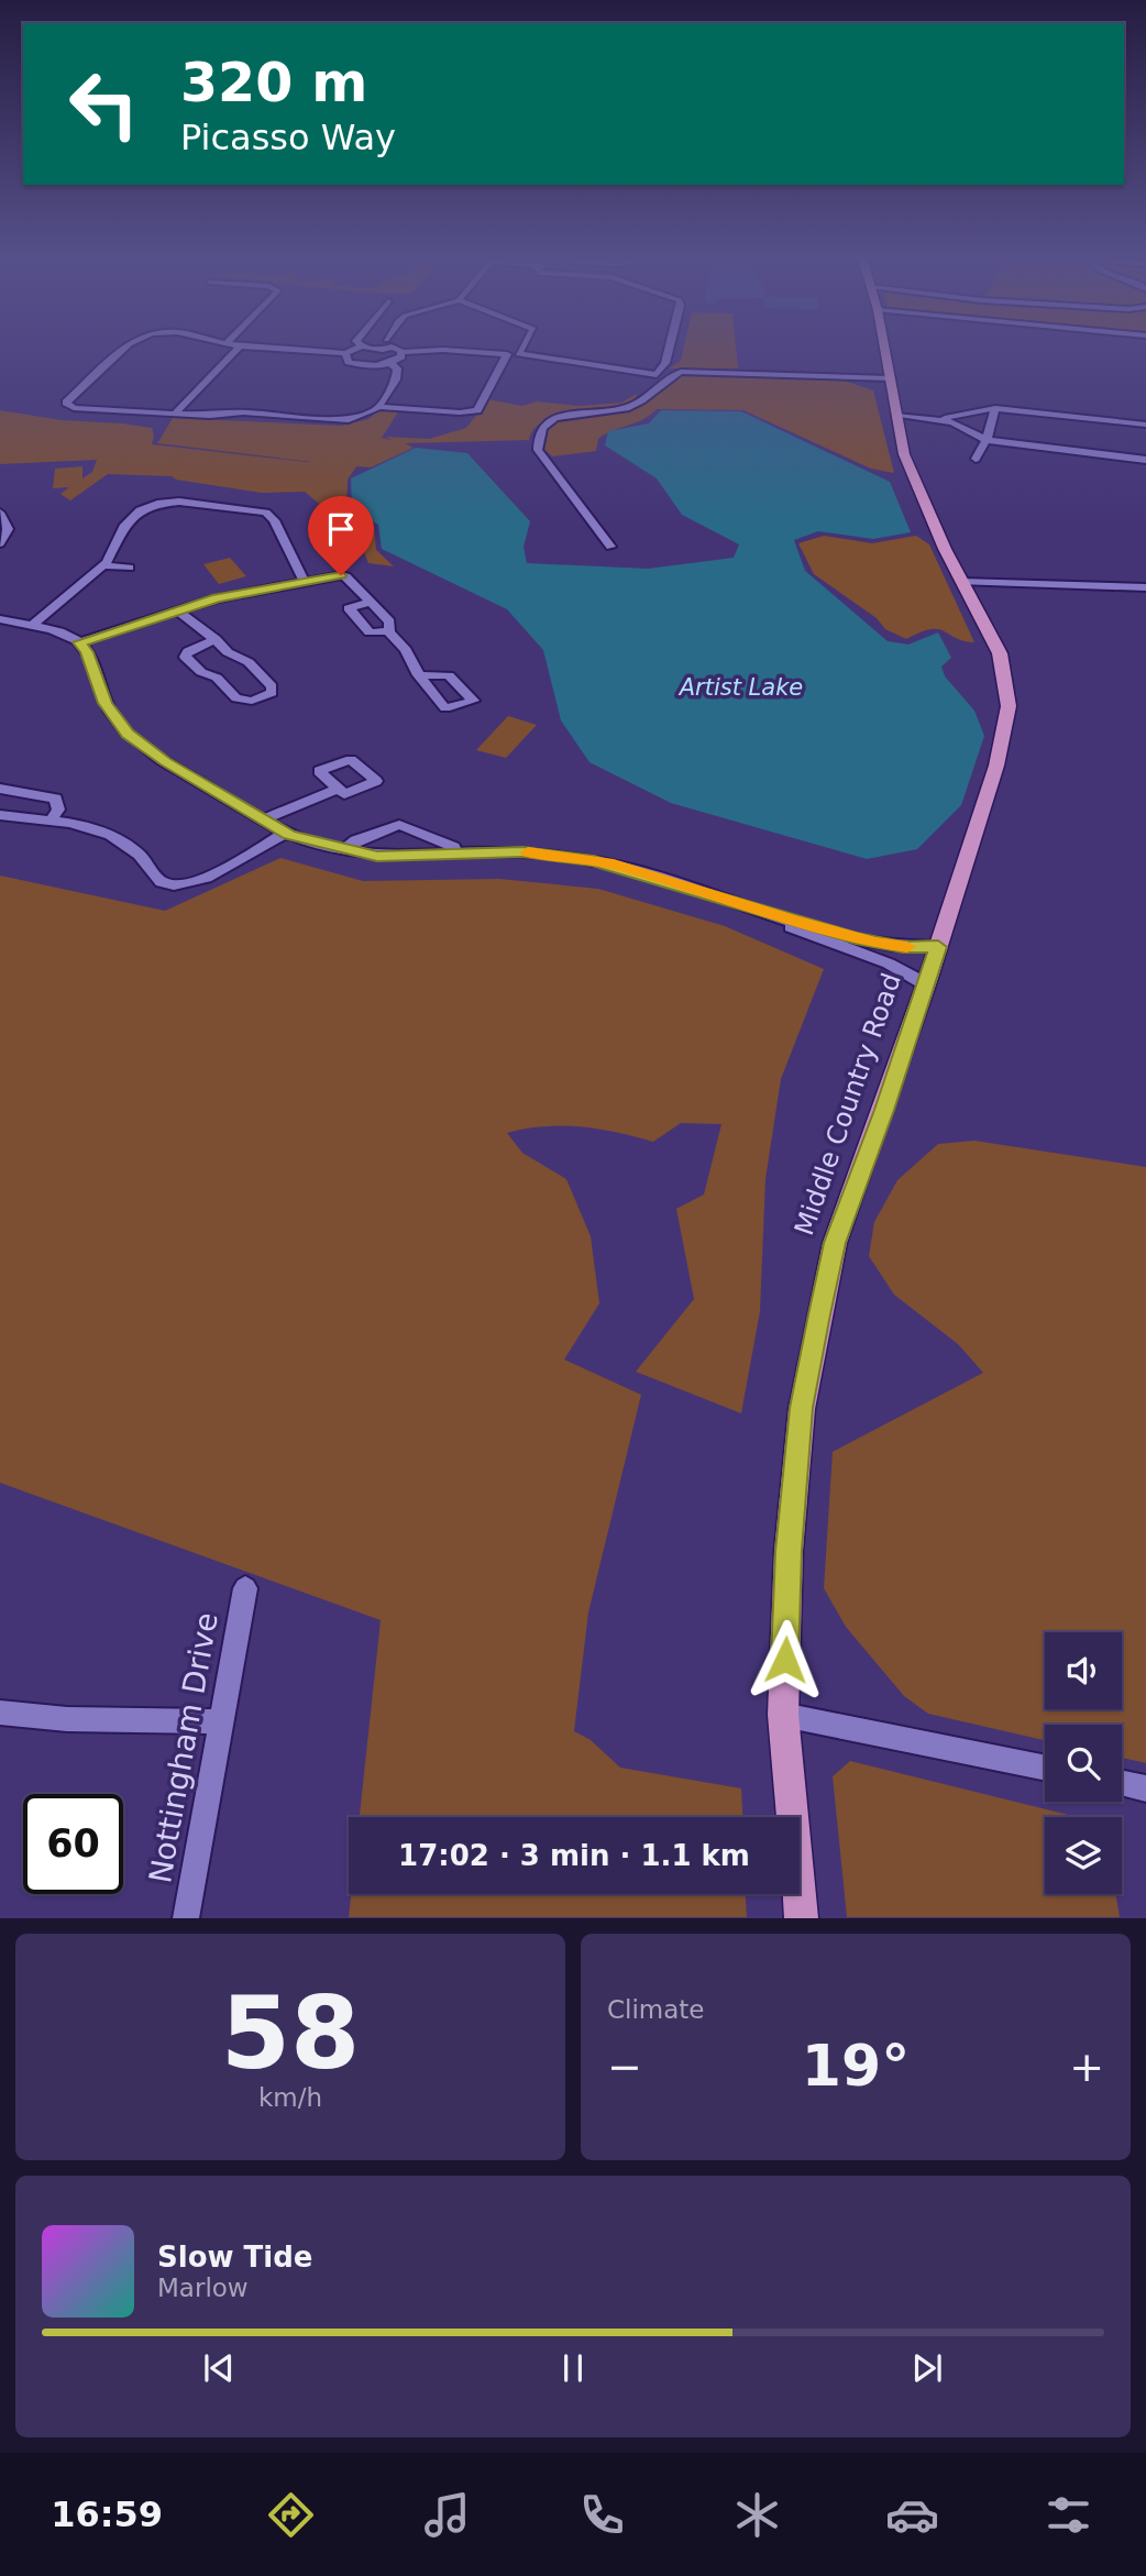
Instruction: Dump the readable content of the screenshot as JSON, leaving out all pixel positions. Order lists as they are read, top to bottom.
{
  "streets": {
    "main road": ["Middle Country Road"],
    "street": ["Nottingham Drive"]
  },
  "water": ["Artist Lake"],
  "page": {
    "turn": ["320 m", "Picasso Way"],
    "limit": "60",
    "trip": "17:02 · 3 min · 1.1 km",
    "tile": [
      ["58", "km/h"],
      "Climate"
    ],
    "heat": ["−", "19°", "+"],
    "song": ["Slow Tide", "Marlow"],
    "tabs": "16:59"
  }
}
